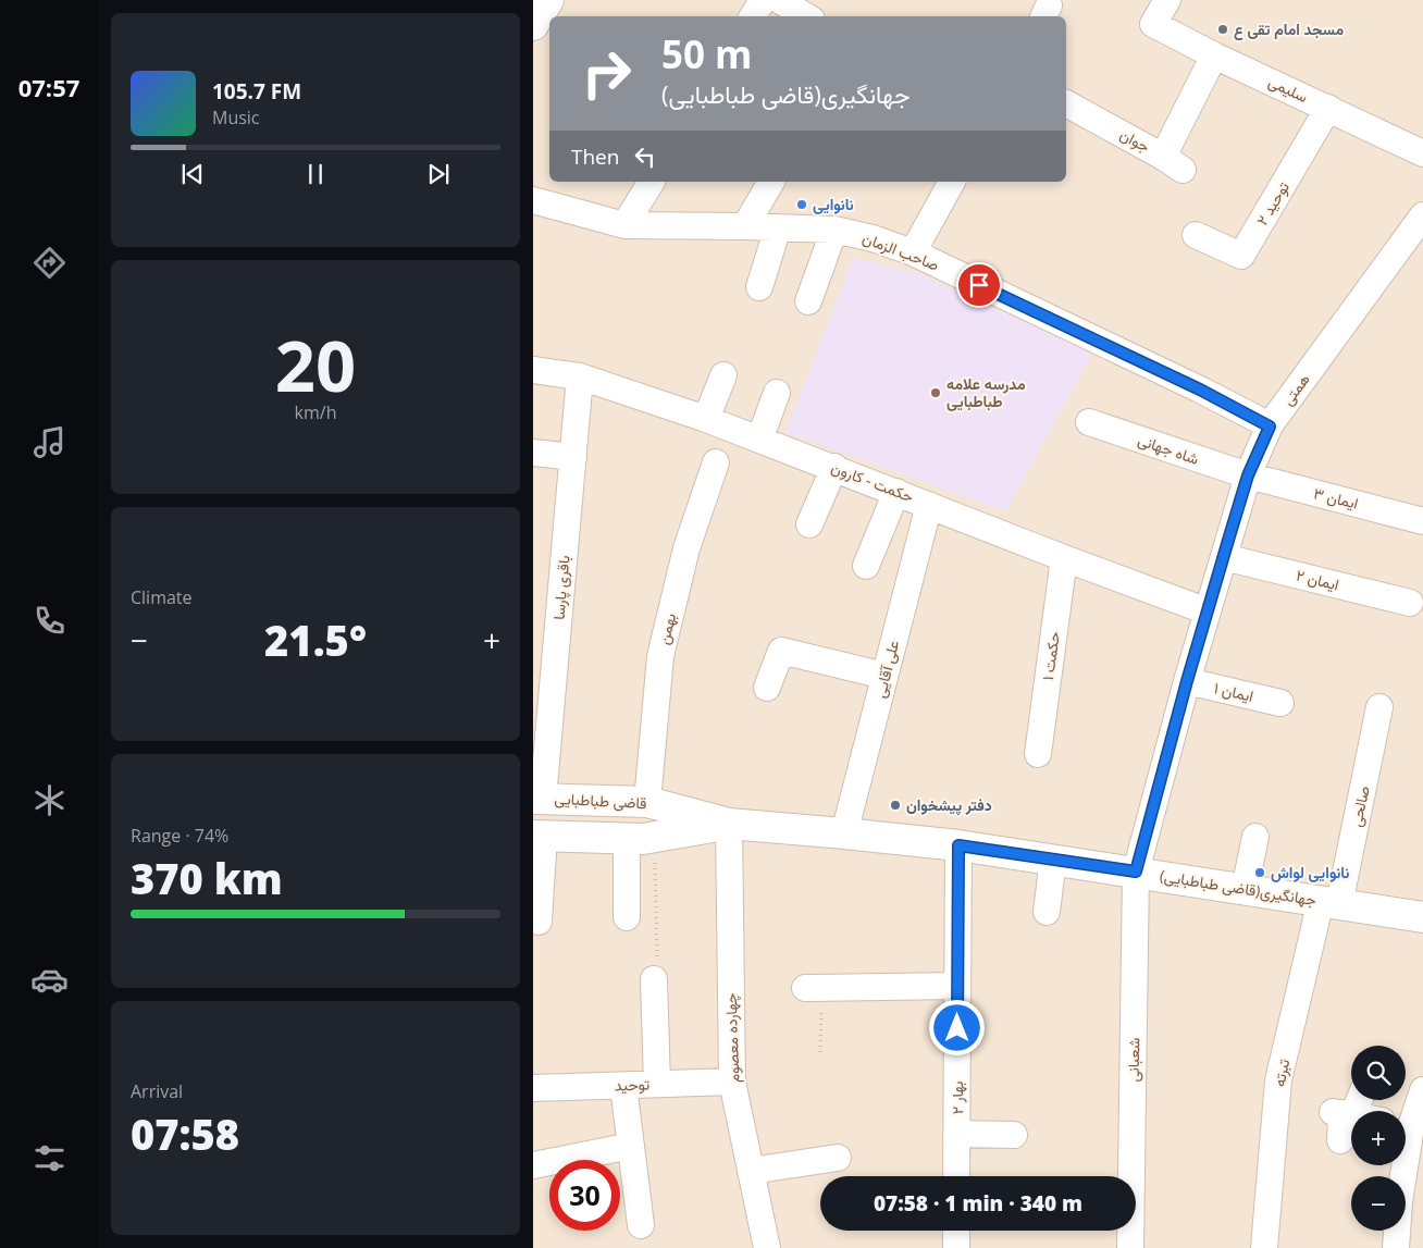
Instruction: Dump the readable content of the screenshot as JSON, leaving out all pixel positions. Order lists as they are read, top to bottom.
{
  "streets": {
    "street": [
      "سلیمی",
      "جوان",
      "توحید ۲",
      "صاحب الزمان",
      "همتی",
      "شاه جهانی",
      "حکمت - کارون",
      "ایمان ۳",
      "ایمان ۲",
      "باقری پارسا",
      "بهمن",
      "حکمت ۱",
      "علی آقایی",
      "ایمان ۱",
      "قاضی طباطبایی",
      "صالحی",
      "جهانگیری(قاضی طباطبایی)",
      "چهارده معصوم",
      "شعبانی",
      "تبرته",
      "توحید",
      "بهار ۲"
    ]
  },
  "crossings": [
    ["سلیمی", "جوان"],
    ["سلیمی", "توحید ۲"],
    ["صاحب الزمان", "همتی"],
    ["همتی", "شاه جهانی"],
    ["همتی", "حکمت - کارون"],
    ["همتی", "ایمان ۳"],
    ["همتی", "ایمان ۲"],
    ["همتی", "ایمان ۱"],
    ["همتی", "جهانگیری(قاضی طباطبایی)"],
    ["همتی", "شعبانی"],
    ["شاه جهانی", "ایمان ۳"],
    ["حکمت - کارون", "باقری پارسا"],
    ["حکمت - کارون", "حکمت ۱"],
    ["حکمت - کارون", "علی آقایی"],
    ["باقری پارسا", "قاضی طباطبایی"],
    ["بهمن", "قاضی طباطبایی"],
    ["علی آقایی", "جهانگیری(قاضی طباطبایی)"],
    ["قاضی طباطبایی", "جهانگیری(قاضی طباطبایی)"],
    ["قاضی طباطبایی", "چهارده معصوم"],
    ["صالحی", "جهانگیری(قاضی طباطبایی)"],
    ["صالحی", "تبرته"],
    ["جهانگیری(قاضی طباطبایی)", "چهارده معصوم"],
    ["جهانگیری(قاضی طباطبایی)", "شعبانی"],
    ["جهانگیری(قاضی طباطبایی)", "تبرته"],
    ["جهانگیری(قاضی طباطبایی)", "بهار ۲"],
    ["چهارده معصوم", "توحید"]
  ],
  "places": [
    "مسجد امام تقی ع",
    "نانوایی",
    "مدرسه علامه طباطبایی",
    "دفتر پیشخوان",
    "نانوایی لواش"
  ],
  "page": {
    "tabs": "07:57",
    "turn": ["50 m", "جهانگیری(قاضی طباطبایی)"],
    "song": ["105.7 FM", "Music"],
    "then": "Then",
    "tile": [
      ["20", "km/h"],
      "Climate",
      ["Range · 74%", "370 km"],
      ["Arrival", "07:58"]
    ],
    "heat": ["−", "21.5°", "+"],
    "map_buttons": ["+", "−"],
    "limit": "30",
    "trip": "07:58 · 1 min · 340 m"
  }
}
